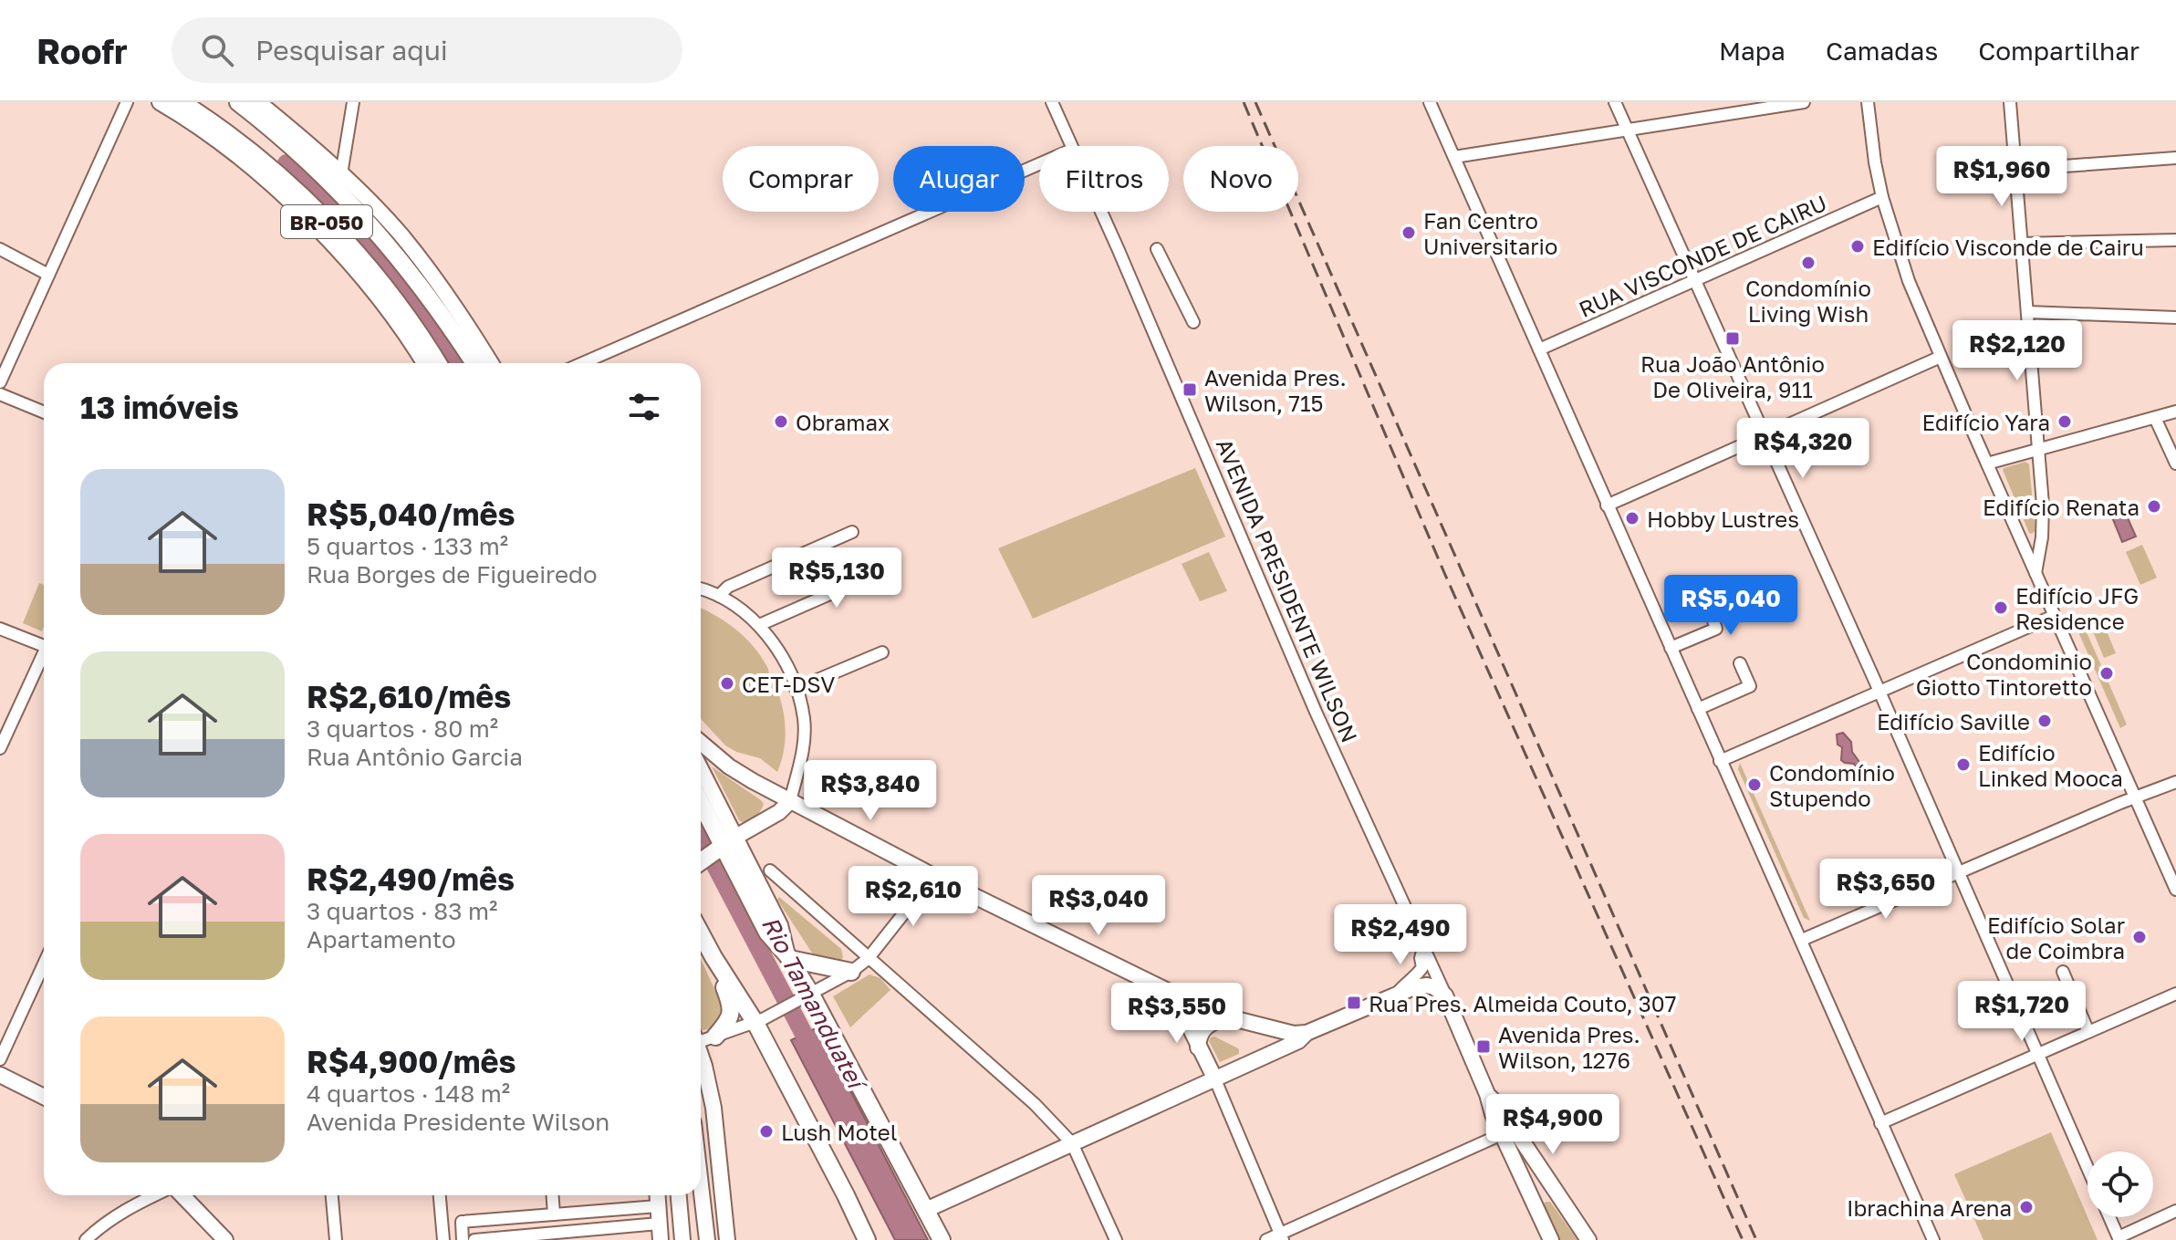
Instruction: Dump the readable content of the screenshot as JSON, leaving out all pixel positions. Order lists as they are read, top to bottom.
{
  "streets": {
    "highway": ["BR-050"],
    "main road": ["AVENIDA PRESIDENTE WILSON"],
    "street": ["RUA VISCONDE DE CAIRU"]
  },
  "water": ["Rio Tamanduateí"],
  "places": {
    "other": [
      "Fan Centro Universitario",
      "Edifício Visconde de Cairu",
      "Condomínio Living Wish",
      "Obramax",
      "Edifício Yara",
      "Edifício Renata",
      "Hobby Lustres",
      "Edifício JFG Residence",
      "Condominio Giotto Tintoretto",
      "CET-DSV",
      "Edifício Saville",
      "Edifício Linked Mooca",
      "Condomínio Stupendo",
      "Edifício Solar de Coimbra",
      "Lush Motel",
      "Ibrachina Arena"
    ],
    "transit": [
      "Rua João Antônio De Oliveira, 911",
      "Avenida Pres. Wilson, 715",
      "Rua Pres. Almeida Couto, 307",
      "Avenida Pres. Wilson, 1276"
    ]
  },
  "page": {
    "header": "Roofr",
    "search": "Pesquisar aqui",
    "nav": ["Mapa", "Camadas", "Compartilhar"],
    "price": [
      "R$1,960",
      "R$2,120",
      "R$4,320",
      "R$5,130",
      "R$5,040",
      "R$3,840",
      "R$3,650",
      "R$2,610",
      "R$3,040",
      "R$2,490",
      "R$1,720",
      "R$3,550",
      "R$4,900"
    ],
    "chip": [
      "Comprar",
      "Alugar",
      "Filtros",
      "Novo"
    ],
    "heading": "13 imóveis",
    "list": [
      {
        "name": "R$5,040/mês",
        "note": "5 quartos · 133 m² · Rua Borges de Figueiredo"
      },
      {
        "name": "R$2,610/mês",
        "note": "3 quartos · 80 m² · Rua Antônio Garcia"
      },
      {
        "name": "R$2,490/mês",
        "note": "3 quartos · 83 m² · Apartamento"
      },
      {
        "name": "R$4,900/mês",
        "note": "4 quartos · 148 m² · Avenida Presidente Wilson"
      }
    ]
  }
}
